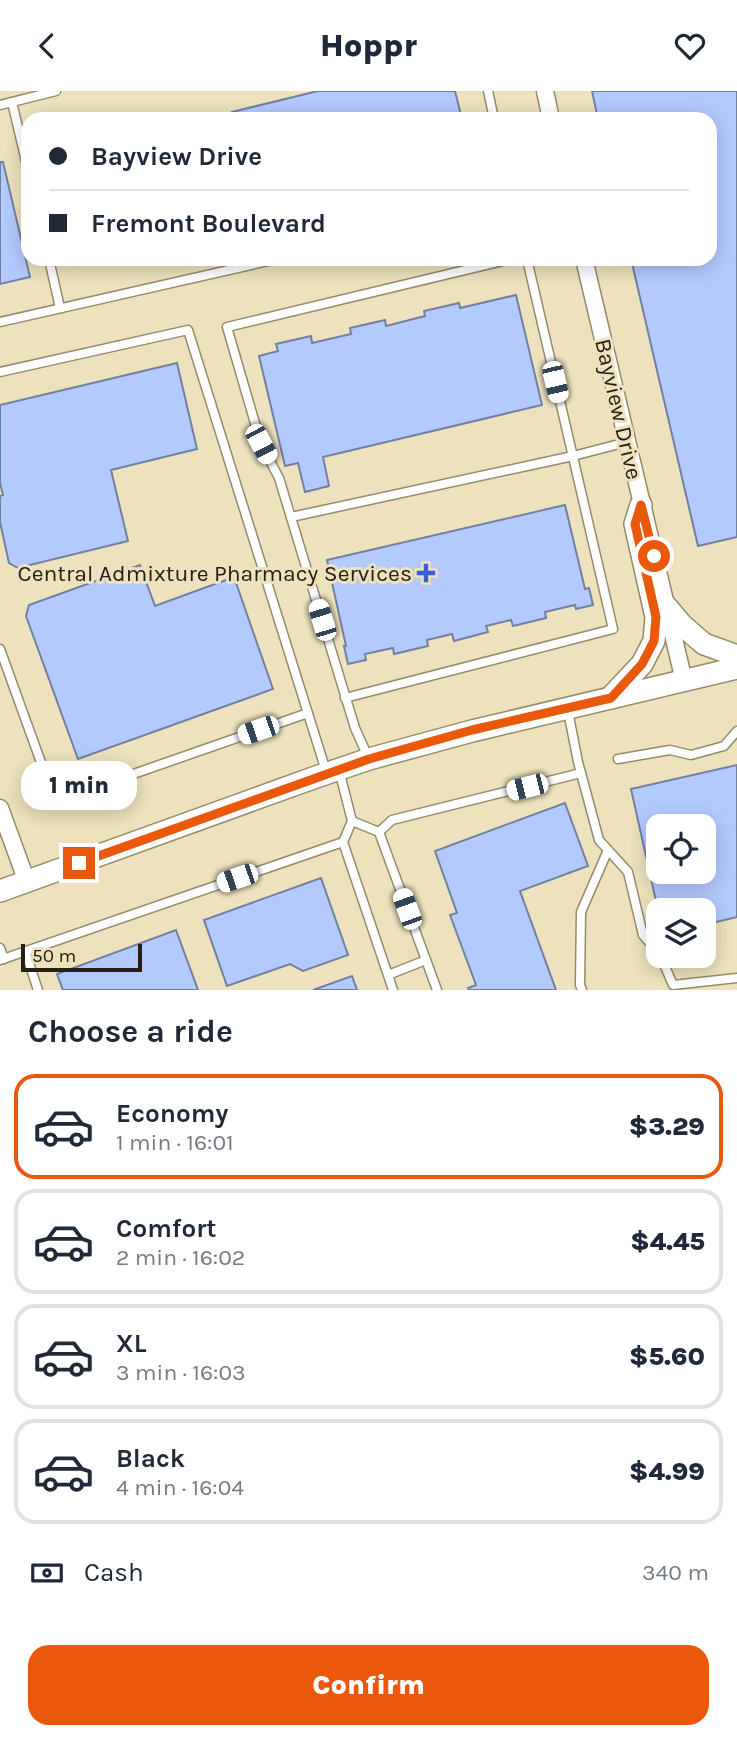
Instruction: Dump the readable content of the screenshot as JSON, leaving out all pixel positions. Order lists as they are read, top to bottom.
{
  "streets": {
    "street": ["Bayview Drive"]
  },
  "places": {
    "health": ["Central Admixture Pharmacy Services"]
  },
  "scale_bar": "50 m",
  "page": {
    "header": "Hoppr",
    "banner": ["Bayview Drive", "Fremont Boulevard"],
    "bubble": "1 min",
    "scale": "50 m",
    "heading": "Choose a ride",
    "list": [
      {
        "name": "Economy",
        "note": "1 min · 16:01",
        "value": "$3.29"
      },
      {
        "name": "Comfort",
        "note": "2 min · 16:02",
        "value": "$4.45"
      },
      {
        "name": "XL",
        "note": "3 min · 16:03",
        "value": "$5.60"
      },
      {
        "name": "Black",
        "note": "4 min · 16:04",
        "value": "$4.99"
      }
    ],
    "pay": ["Cash", "340 m"],
    "buttons": "Confirm"
  }
}
